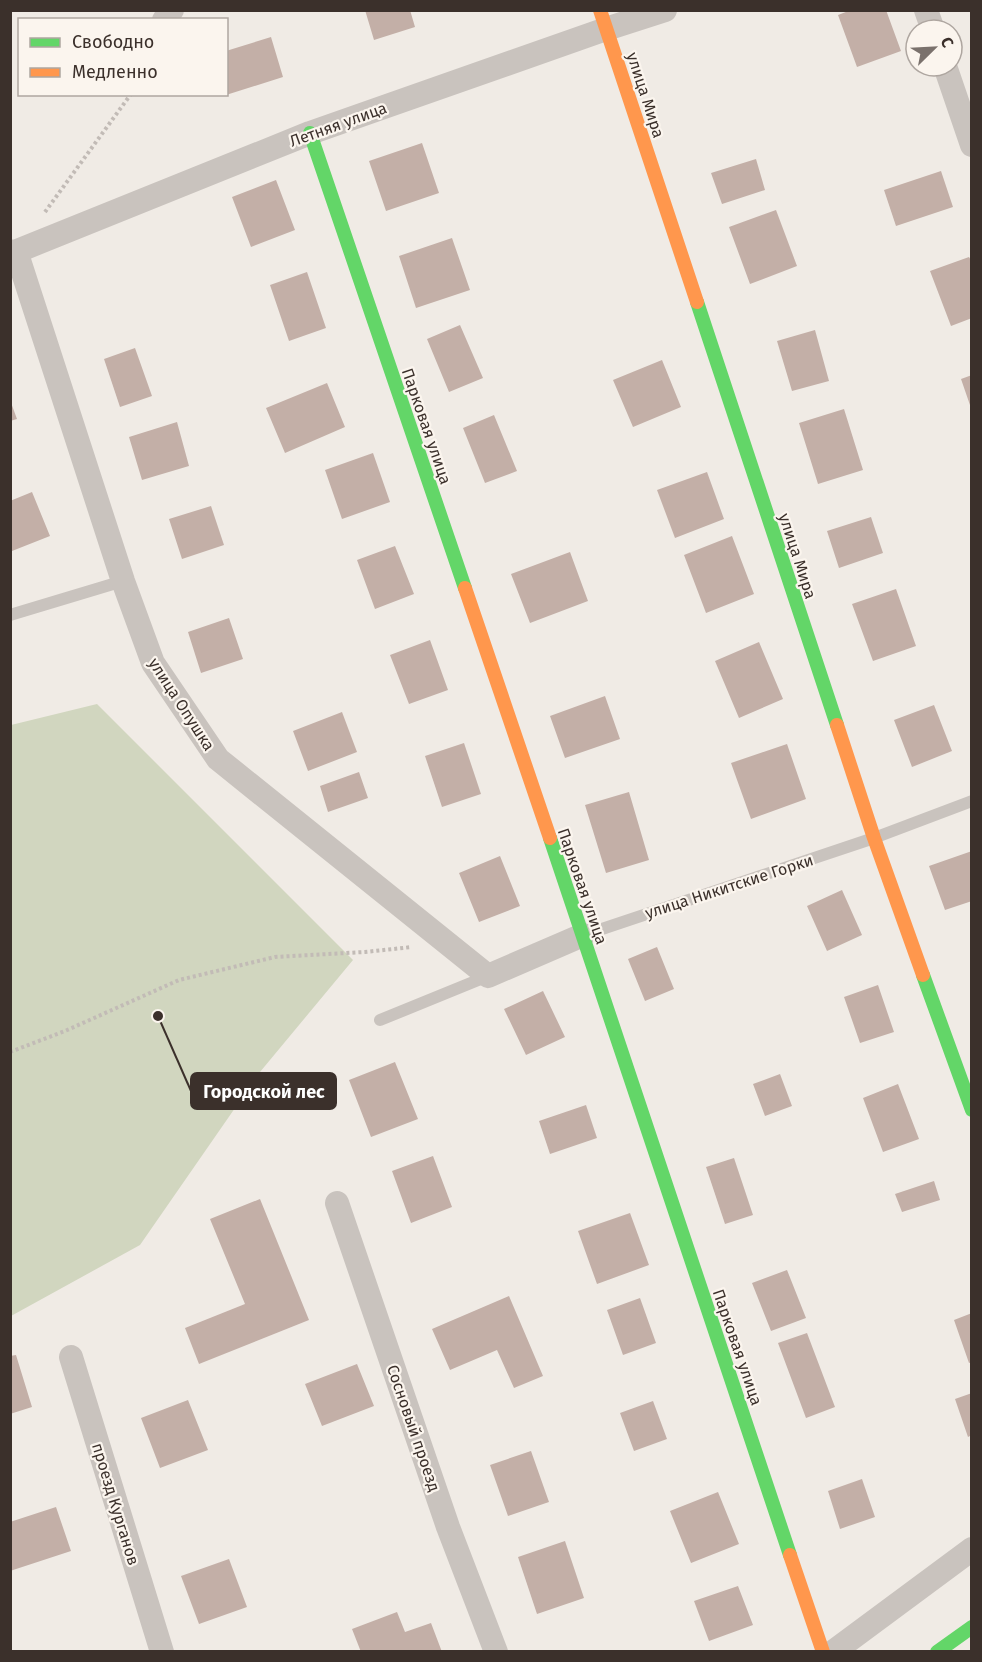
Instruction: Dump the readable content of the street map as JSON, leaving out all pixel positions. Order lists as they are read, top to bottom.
{
  "streets": {
    "street": [
      "улица Мира",
      "Летняя улица",
      "Парковая улица",
      "улица Опушка",
      "улица Никитские Горки",
      "Сосновый проезд",
      "проезд Курганов"
    ]
  },
  "crossings": [
    ["улица Мира", "Летняя улица"],
    ["улица Мира", "улица Никитские Горки"],
    ["Летняя улица", "Парковая улица"],
    ["Летняя улица", "улица Опушка"],
    ["Парковая улица", "улица Никитские Горки"],
    ["улица Опушка", "улица Никитские Горки"]
  ],
  "places": ["Городской лес"],
  "legend": ["Свободно", "Медленно"],
  "north": "top right"
}
